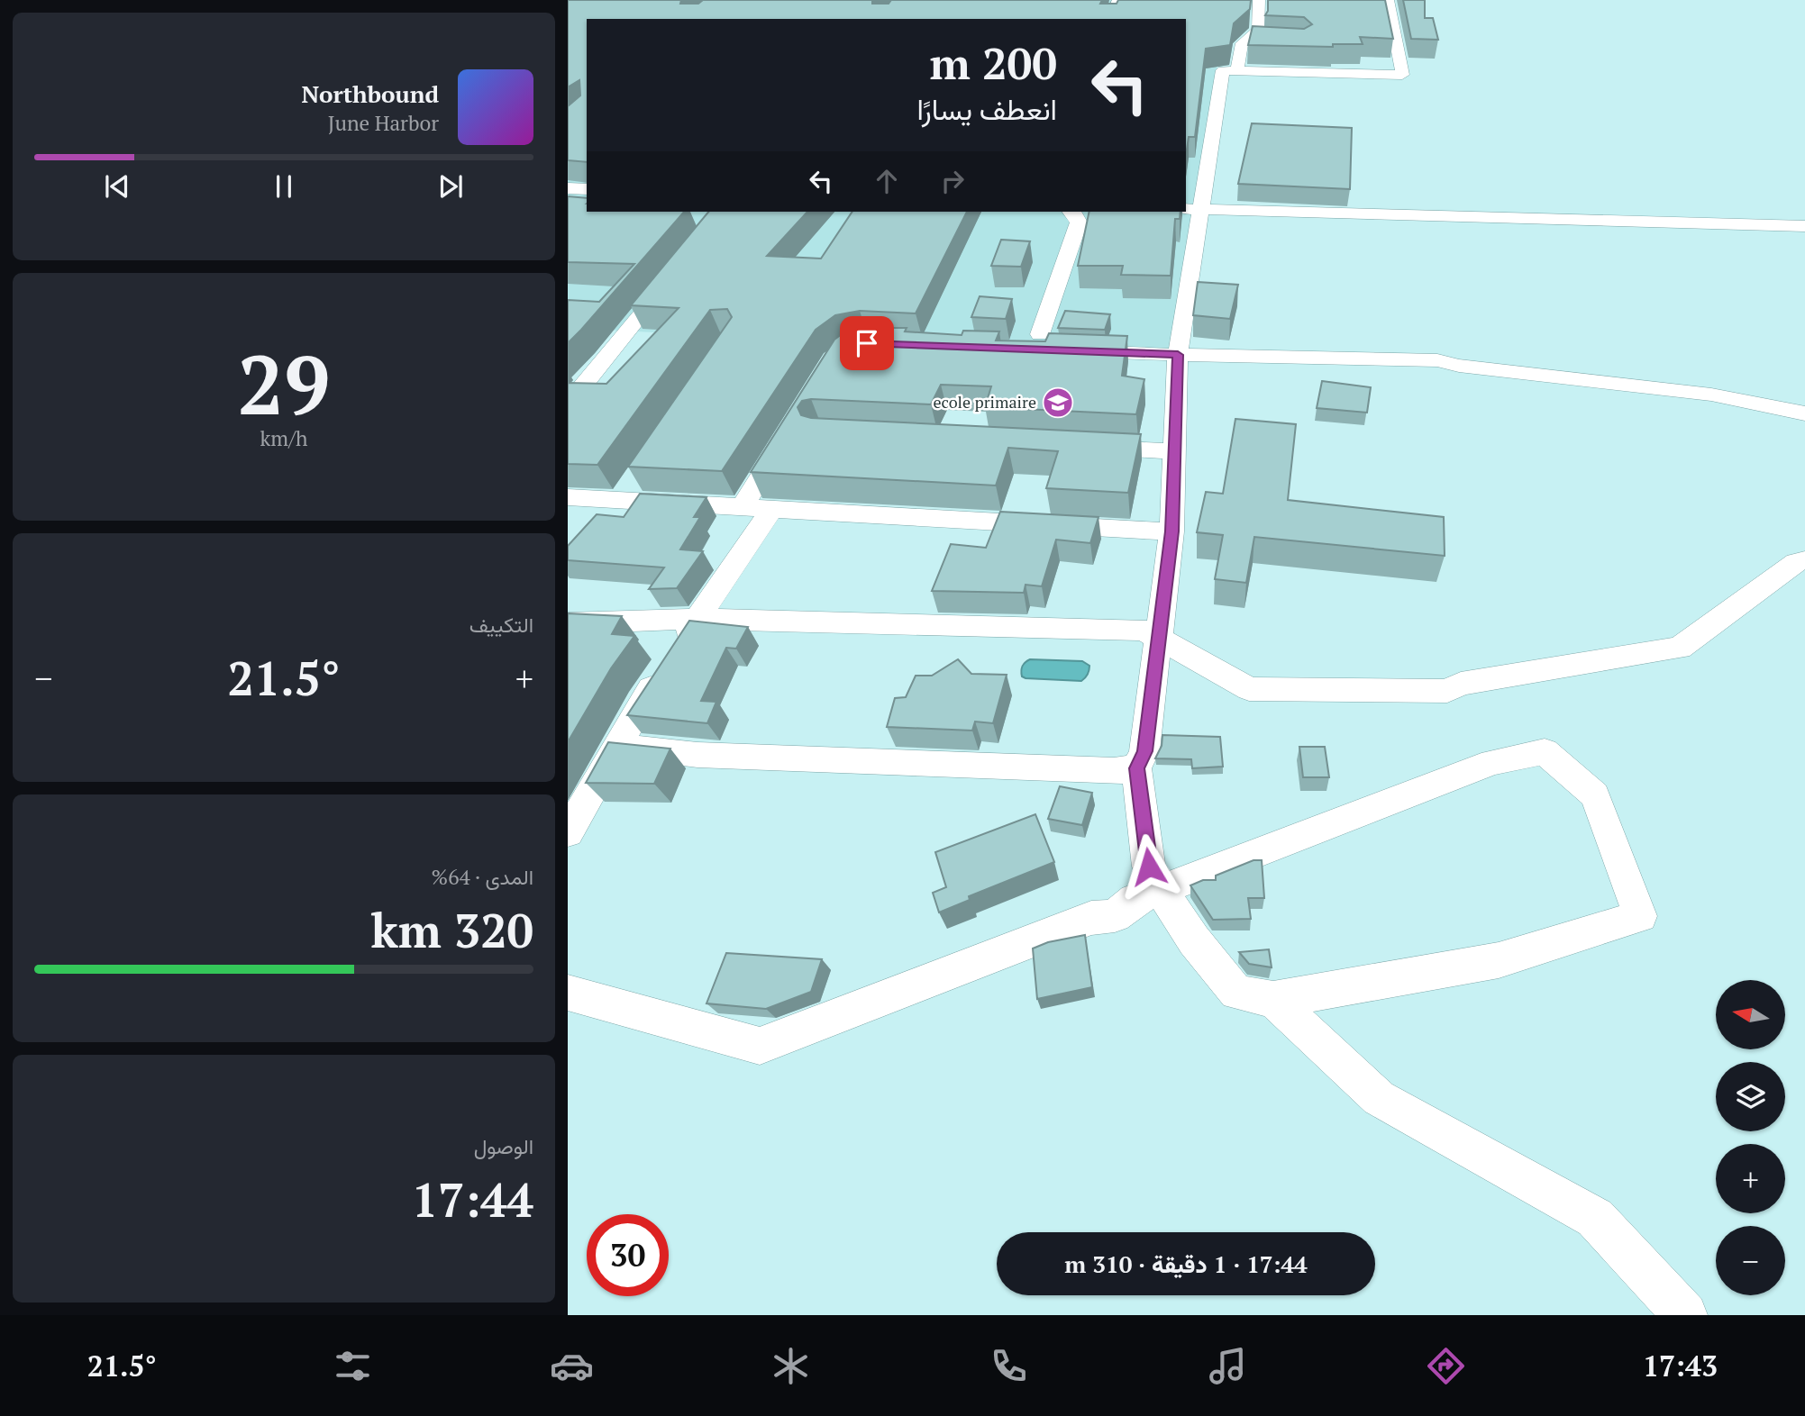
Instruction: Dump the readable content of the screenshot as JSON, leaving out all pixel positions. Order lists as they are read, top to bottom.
{
  "places": {
    "school or university": ["ecole primaire"]
  },
  "north": "left",
  "page": {
    "turn": ["200 m", "انعطف يسارًا"],
    "song": ["Northbound", "June Harbor"],
    "tile": [
      ["29", "km/h"],
      "التكييف",
      ["المدى · 64%", "320 km"],
      ["الوصول", "17:44"]
    ],
    "heat": ["−", "21.5°", "+"],
    "map_buttons": ["+", "−"],
    "limit": "30",
    "trip": "17:44 · 1 دقيقة · 310 m",
    "tabs": ["17:43", "21.5°"]
  }
}
